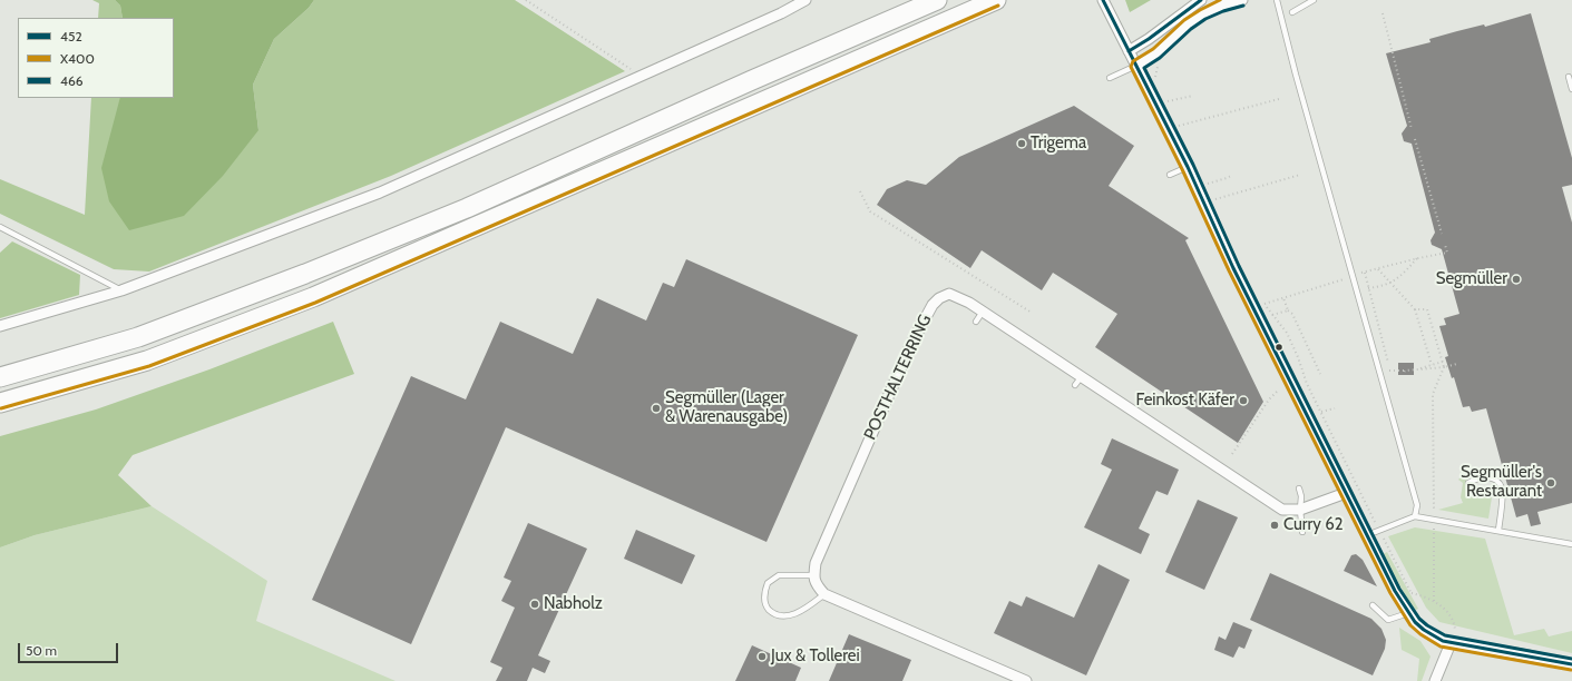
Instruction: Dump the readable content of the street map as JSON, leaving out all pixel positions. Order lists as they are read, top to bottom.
{
  "streets": {
    "street": ["POSTHALTERRING"]
  },
  "places": [
    "Trigema",
    "Segmüller",
    "Feinkost Käfer",
    "Segmüller (Lager & Warenausgabe)",
    "Segmüller's Restaurant",
    "Curry 62",
    "Nabholz",
    "Jux & Tollerei"
  ],
  "lines": ["transit line 452", "transit line X400", "transit line 466"],
  "legend": ["452", "X400", "466"],
  "scale_bar": "50 m"
}
